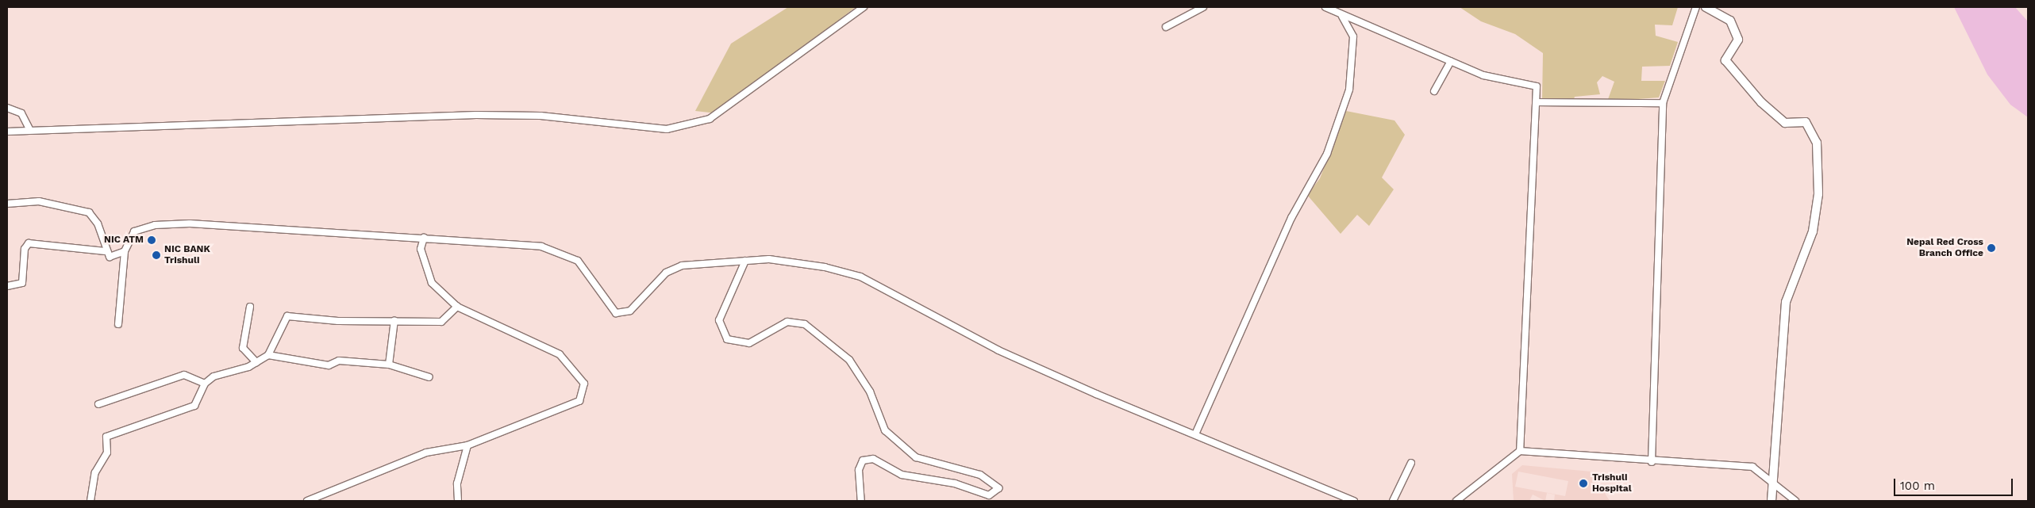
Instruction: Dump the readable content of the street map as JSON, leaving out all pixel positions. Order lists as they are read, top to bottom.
{
  "places": [
    "NIC ATM",
    "Nepal Red Cross Branch Office",
    "NIC BANK Trishuli",
    "Trishuli Hospital"
  ],
  "scale_bar": "100 m"
}
